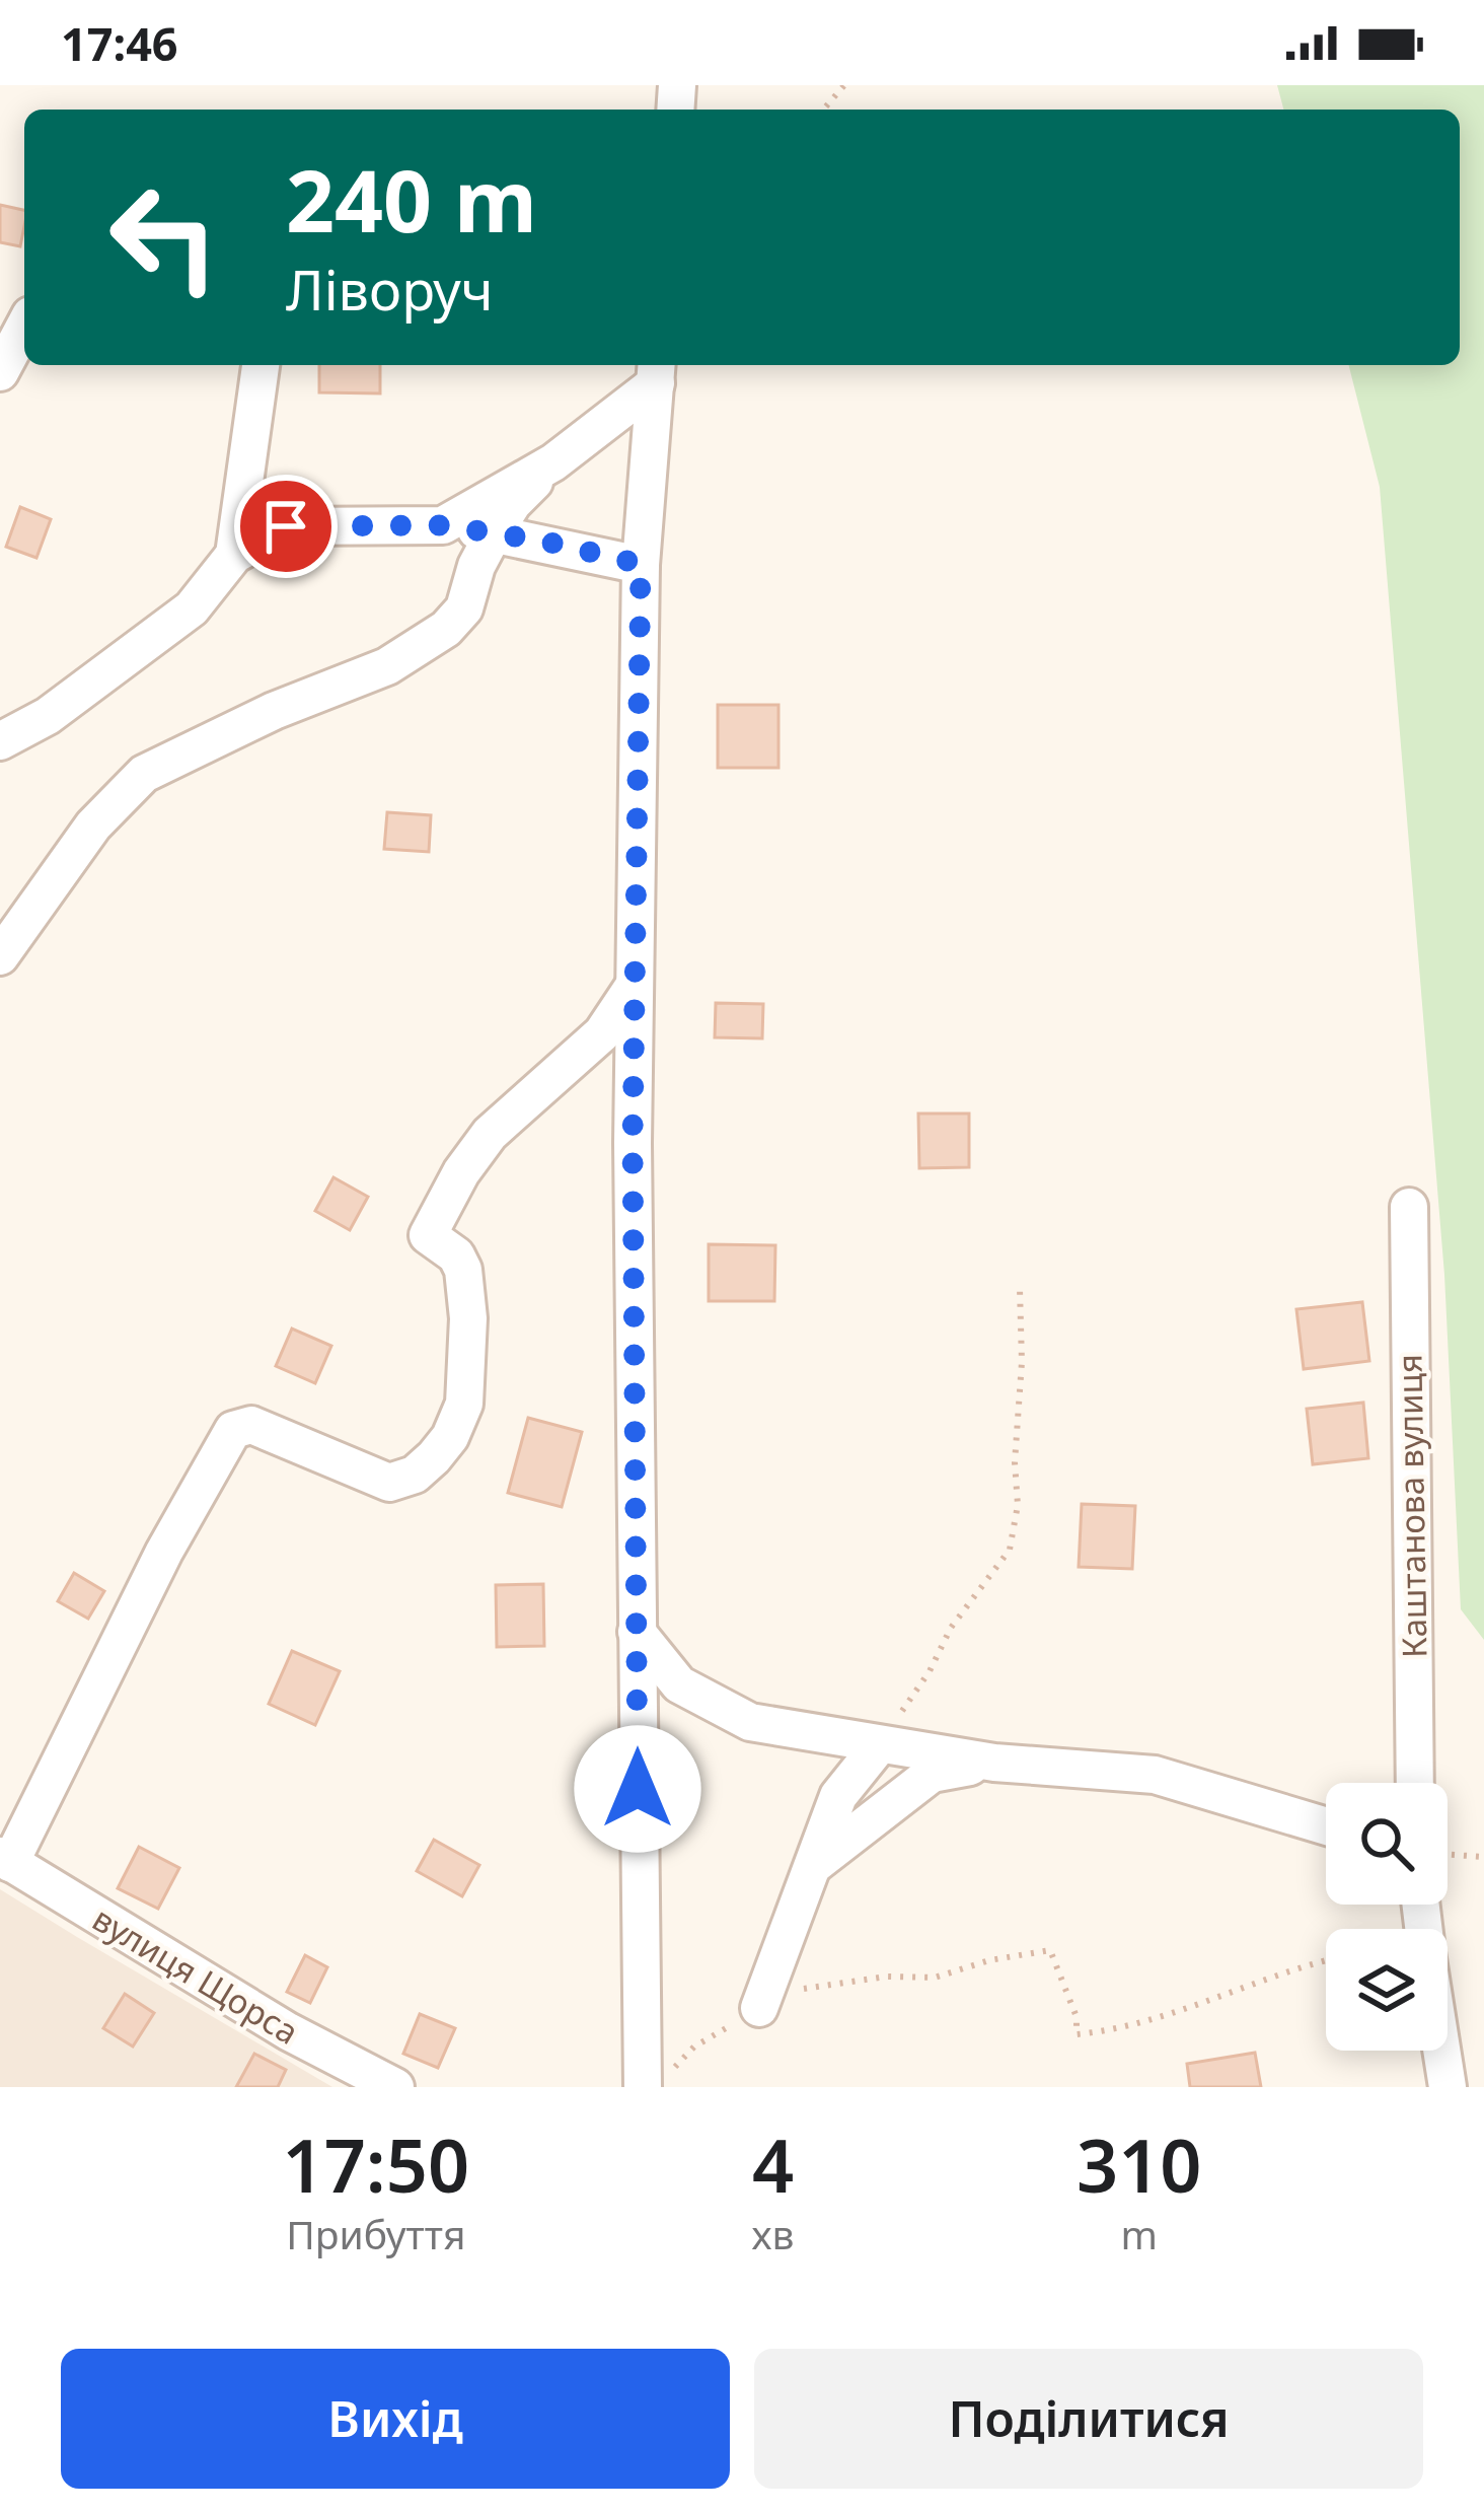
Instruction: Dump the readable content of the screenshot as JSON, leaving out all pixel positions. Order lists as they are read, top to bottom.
{
  "streets": {
    "street": ["Каштанова вулиця", "вулиця Щорса"]
  },
  "page": {
    "status": "17:46",
    "turn": ["240 m", "Ліворуч"],
    "eta": [
      "17:50",
      "Прибуття",
      "4",
      "хв",
      "310",
      "m"
    ],
    "buttons": ["Вихід", "Поділитися"]
  }
}
